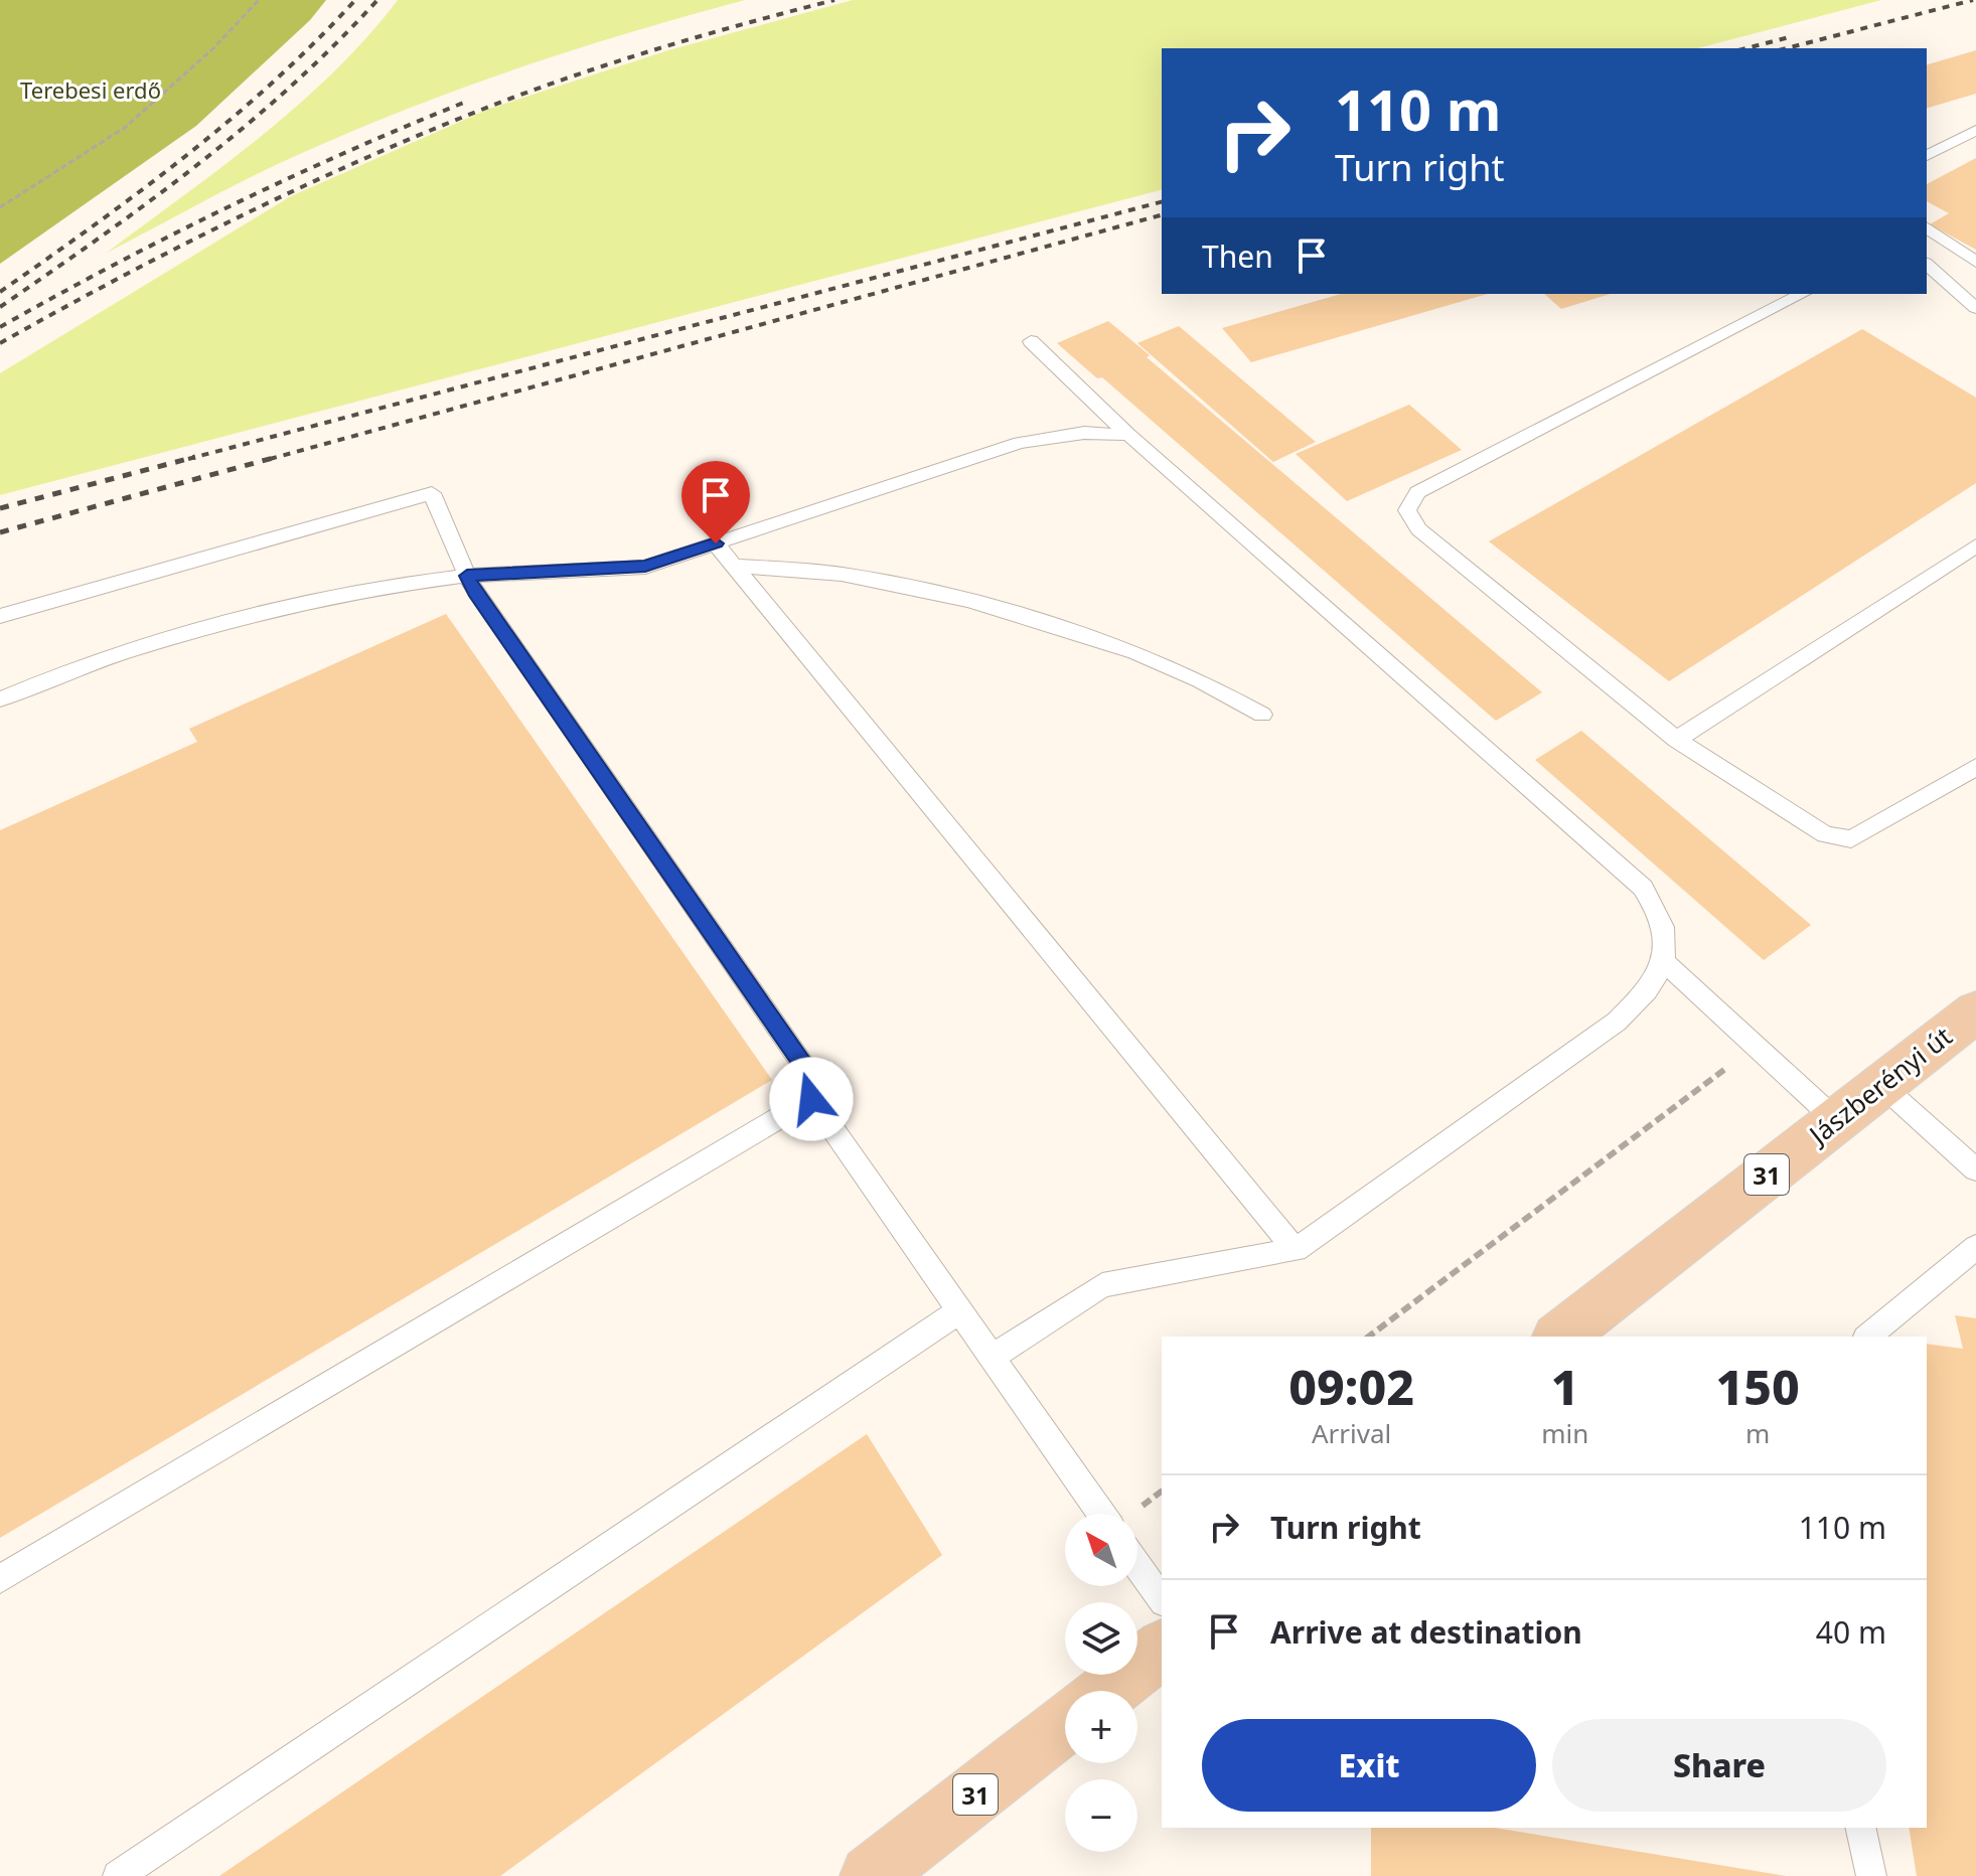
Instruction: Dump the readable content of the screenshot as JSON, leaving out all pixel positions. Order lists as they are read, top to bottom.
{
  "streets": {
    "main road": ["Jászberényi út", "31"]
  },
  "parks": ["Terebesi erdő"],
  "north": "top left",
  "page": {
    "turn": ["110 m", "Turn right"],
    "then": "Then",
    "eta": [
      "09:02",
      "Arrival",
      "1",
      "min",
      "150",
      "m"
    ],
    "list": [
      {
        "name": "Turn right",
        "value": "110 m"
      },
      {
        "name": "Arrive at destination",
        "value": "40 m"
      }
    ],
    "map_buttons": ["+", "−"],
    "buttons": ["Exit", "Share"]
  }
}
